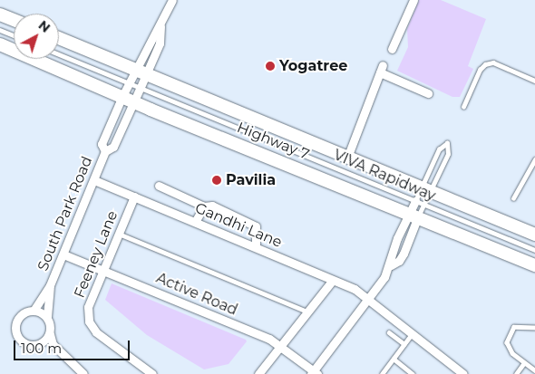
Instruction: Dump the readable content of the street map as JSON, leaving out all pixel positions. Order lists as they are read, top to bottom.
{
  "streets": {
    "main road": ["Highway 7"],
    "street": [
      "South Park Road",
      "Gandhi Lane",
      "Feeney Lane",
      "Active Road"
    ],
    "lane": ["VIVA Rapidway"]
  },
  "crossings": [
    ["Highway 7", "South Park Road"],
    ["VIVA Rapidway", "South Park Road"],
    ["South Park Road", "Gandhi Lane"],
    ["South Park Road", "Active Road"],
    ["Gandhi Lane", "Feeney Lane"],
    ["Feeney Lane", "Active Road"]
  ],
  "places": ["Yogatree", "Pavilia"],
  "scale_bar": "100 m",
  "north": "top right"
}
